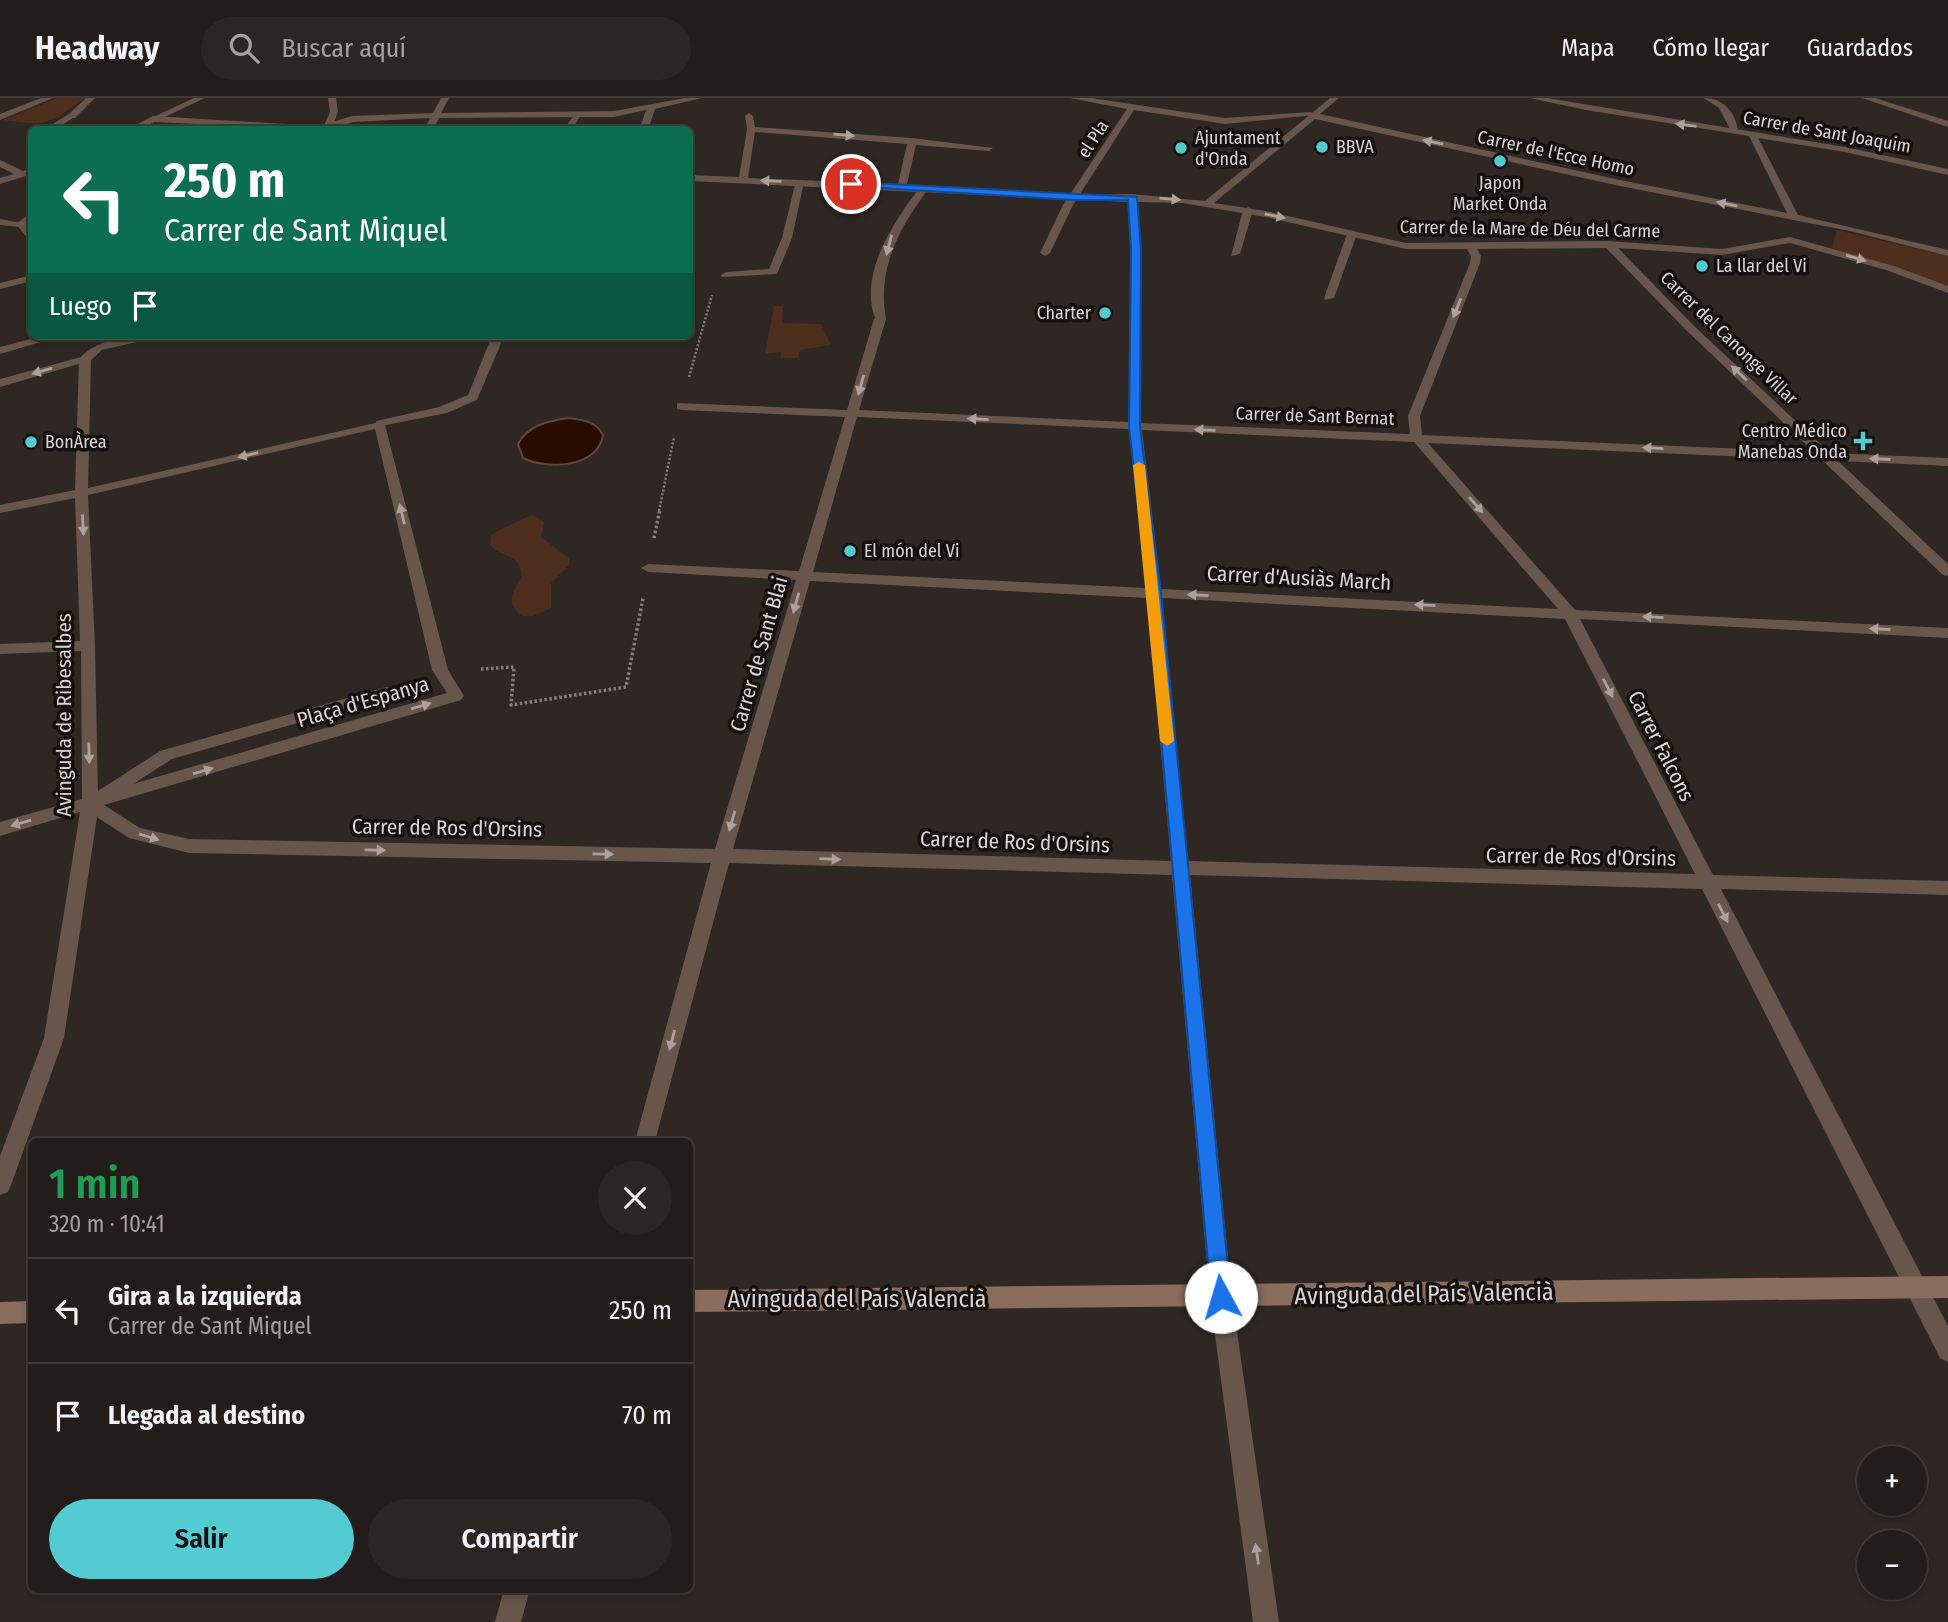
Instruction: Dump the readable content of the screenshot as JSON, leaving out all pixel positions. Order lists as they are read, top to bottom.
{
  "streets": {
    "main road": ["Avinguda del País Valencià"],
    "street": [
      "Carrer de Sant Joaquim",
      "el Pla",
      "Carrer de l'Ecce Homo",
      "Carrer de la Mare de Déu del Carme",
      "Carrer del Canonge Villar",
      "Carrer de Sant Bernat",
      "Carrer d'Ausiàs March",
      "Carrer de Sant Blai",
      "Plaça d'Espanya",
      "Avinguda de Ribesalbes",
      "Carrer Falcons",
      "Carrer de Ros d'Orsins"
    ]
  },
  "crossings": [
    ["el Pla", "Carrer de l'Ecce Homo"],
    ["el Pla", "Carrer de la Mare de Déu del Carme"],
    ["Carrer de la Mare de Déu del Carme", "Carrer del Canonge Villar"],
    ["Carrer de la Mare de Déu del Carme", "Carrer de Sant Blai"],
    ["Carrer del Canonge Villar", "Carrer de Sant Bernat"],
    ["Carrer de Sant Bernat", "Carrer de Sant Blai"],
    ["Carrer de Sant Bernat", "Carrer Falcons"],
    ["Carrer d'Ausiàs March", "Carrer de Sant Blai"],
    ["Carrer d'Ausiàs March", "Carrer Falcons"],
    ["Carrer de Sant Blai", "Carrer de Ros d'Orsins"],
    ["Plaça d'Espanya", "Avinguda de Ribesalbes"],
    ["Plaça d'Espanya", "Carrer de Ros d'Orsins"],
    ["Avinguda de Ribesalbes", "Carrer de Ros d'Orsins"],
    ["Carrer Falcons", "Carrer de Ros d'Orsins"],
    ["Carrer Falcons", "Avinguda del País Valencià"]
  ],
  "one_way": [
    "Carrer de Sant Joaquim",
    "Carrer de l'Ecce Homo",
    "Carrer del Canonge Villar",
    "Carrer de Sant Bernat",
    "Carrer d'Ausiàs March",
    "Carrer de Sant Blai",
    "Avinguda de Ribesalbes",
    "Carrer Falcons",
    "Carrer de Ros d'Orsins"
  ],
  "places": {
    "other": [
      "BBVA",
      "Ajuntament d'Onda",
      "Japon Market Onda",
      "La llar del Vi",
      "Charter",
      "BonÀrea",
      "El món del Vi"
    ],
    "health": ["Centro Médico Manebas Onda"]
  },
  "page": {
    "header": "Headway",
    "search": "Buscar aquí",
    "nav": ["Mapa", "Cómo llegar", "Guardados"],
    "turn": ["250 m", "Carrer de Sant Miquel"],
    "then": "Luego",
    "heading": ["1 min", "320 m · 10:41"],
    "list": [
      {
        "name": "Gira a la izquierda",
        "note": "Carrer de Sant Miquel",
        "value": "250 m"
      },
      {
        "name": "Llegada al destino",
        "value": "70 m"
      }
    ],
    "map_buttons": ["+", "−"],
    "buttons": ["Salir", "Compartir"]
  }
}
